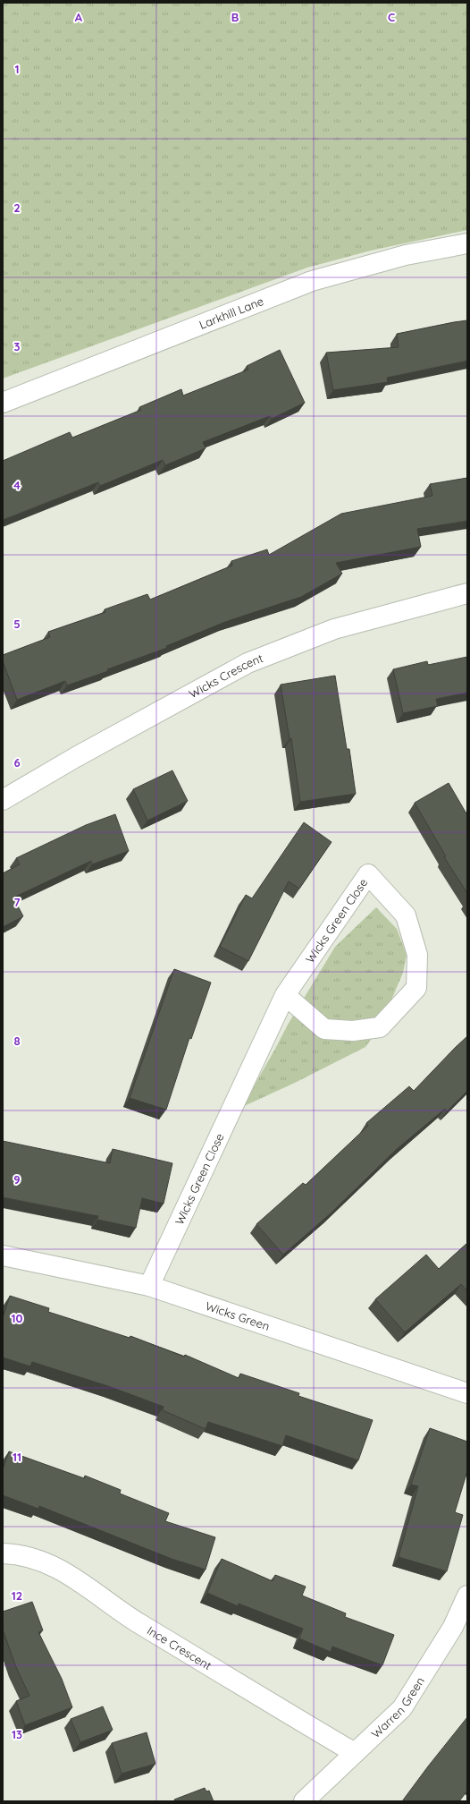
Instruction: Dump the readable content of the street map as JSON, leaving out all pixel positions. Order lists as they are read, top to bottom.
{
  "streets": {
    "street": [
      "Larkhill Lane",
      "Wicks Crescent",
      "Wicks Green Close",
      "Wicks Green",
      "Ince Crescent",
      "Warren Green"
    ]
  },
  "crossings": [
    ["Wicks Green Close", "Wicks Green"],
    ["Ince Crescent", "Warren Green"]
  ],
  "grid": {
    "columns": ["A", "B", "C"],
    "rows": [
      "1",
      "2",
      "3",
      "4",
      "5",
      "6",
      "7",
      "8",
      "9",
      "10",
      "11",
      "12",
      "13"
    ]
  }
}
